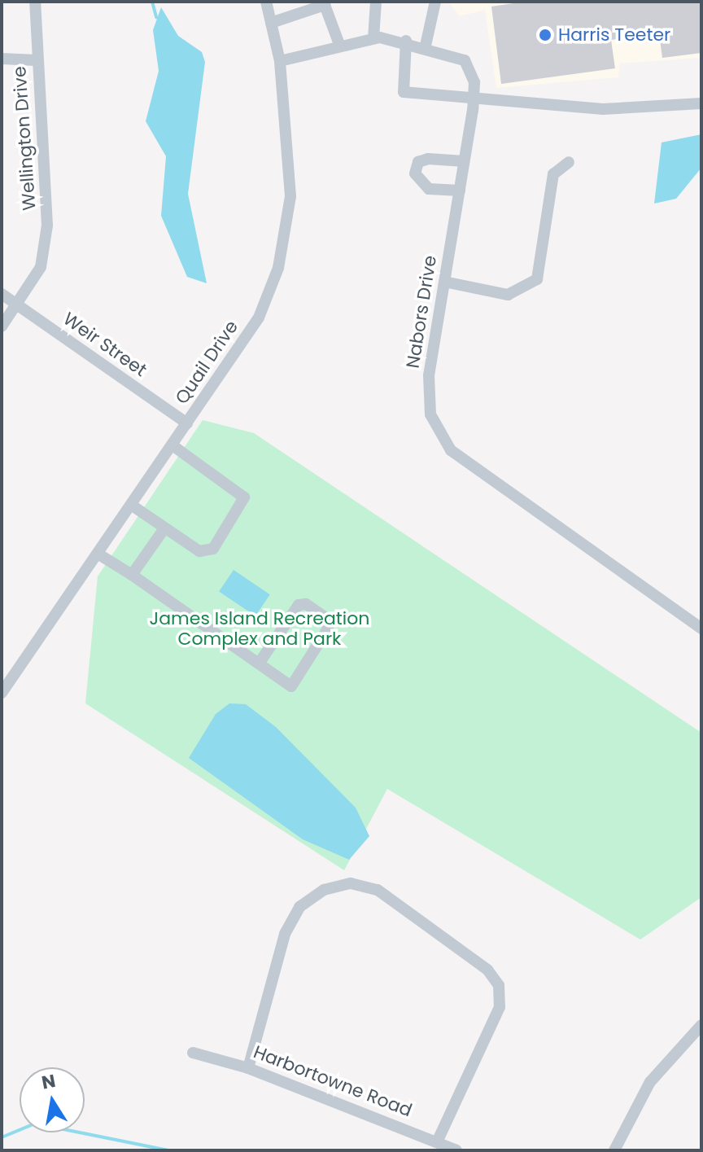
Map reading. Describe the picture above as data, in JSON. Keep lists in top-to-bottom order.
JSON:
{
  "streets": {
    "street": [
      "Wellington Drive",
      "Nabors Drive",
      "Weir Street",
      "Quail Drive",
      "Harbortowne Road"
    ]
  },
  "crossings": [
    ["Wellington Drive", "Weir Street"],
    ["Nabors Drive", "Quail Drive"],
    ["Weir Street", "Quail Drive"]
  ],
  "parks": ["James Island Recreation Complex and Park"],
  "places": ["Harris Teeter"],
  "north": "top"
}
